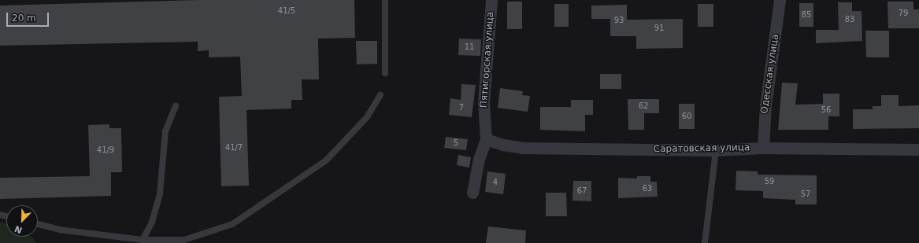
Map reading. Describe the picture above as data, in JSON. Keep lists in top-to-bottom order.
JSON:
{
  "streets": {
    "street": ["Пятигорская улица", "Одесская улица", "Саратовская улица"]
  },
  "crossings": [
    ["Пятигорская улица", "Саратовская улица"],
    ["Одесская улица", "Саратовская улица"]
  ],
  "house_numbers": [
    "41/5",
    "79",
    "85",
    "83",
    "93",
    "91",
    "11",
    "62",
    "7",
    "56",
    "60",
    "5",
    "41/7",
    "41/9",
    "59",
    "4",
    "63",
    "67",
    "57"
  ],
  "scale_bar": "20 m",
  "north": "bottom left"
}
